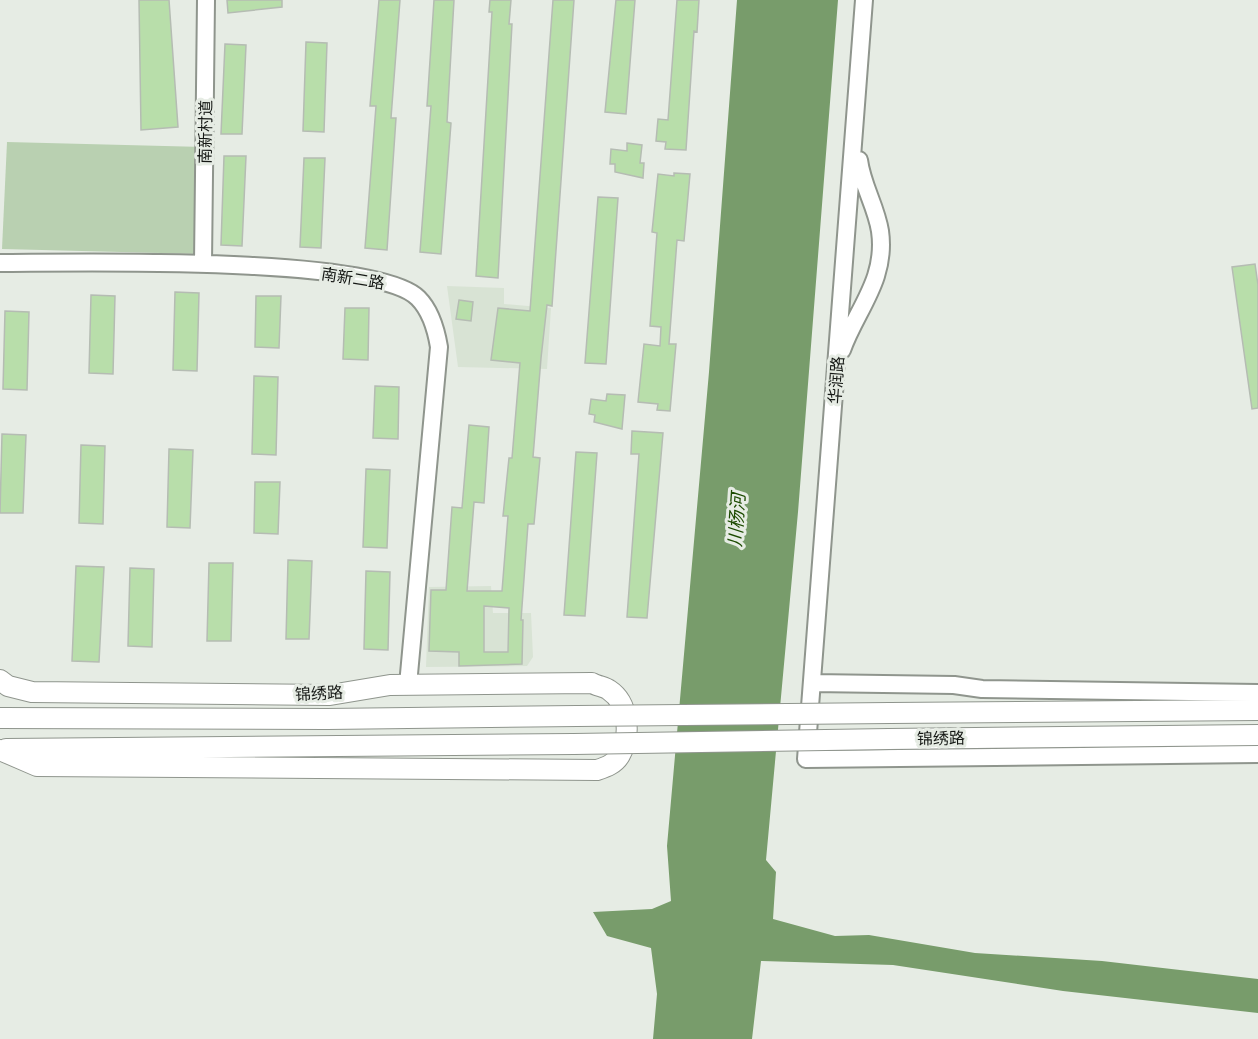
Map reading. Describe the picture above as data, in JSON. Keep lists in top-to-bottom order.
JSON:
{
  "streets": {
    "main road": ["锦绣路"],
    "street": ["南新村道", "南新二路", "华润路"]
  },
  "crossings": [
    ["南新村道", "南新二路"],
    ["南新二路", "锦绣路"]
  ],
  "water": ["川杨河"]
}
